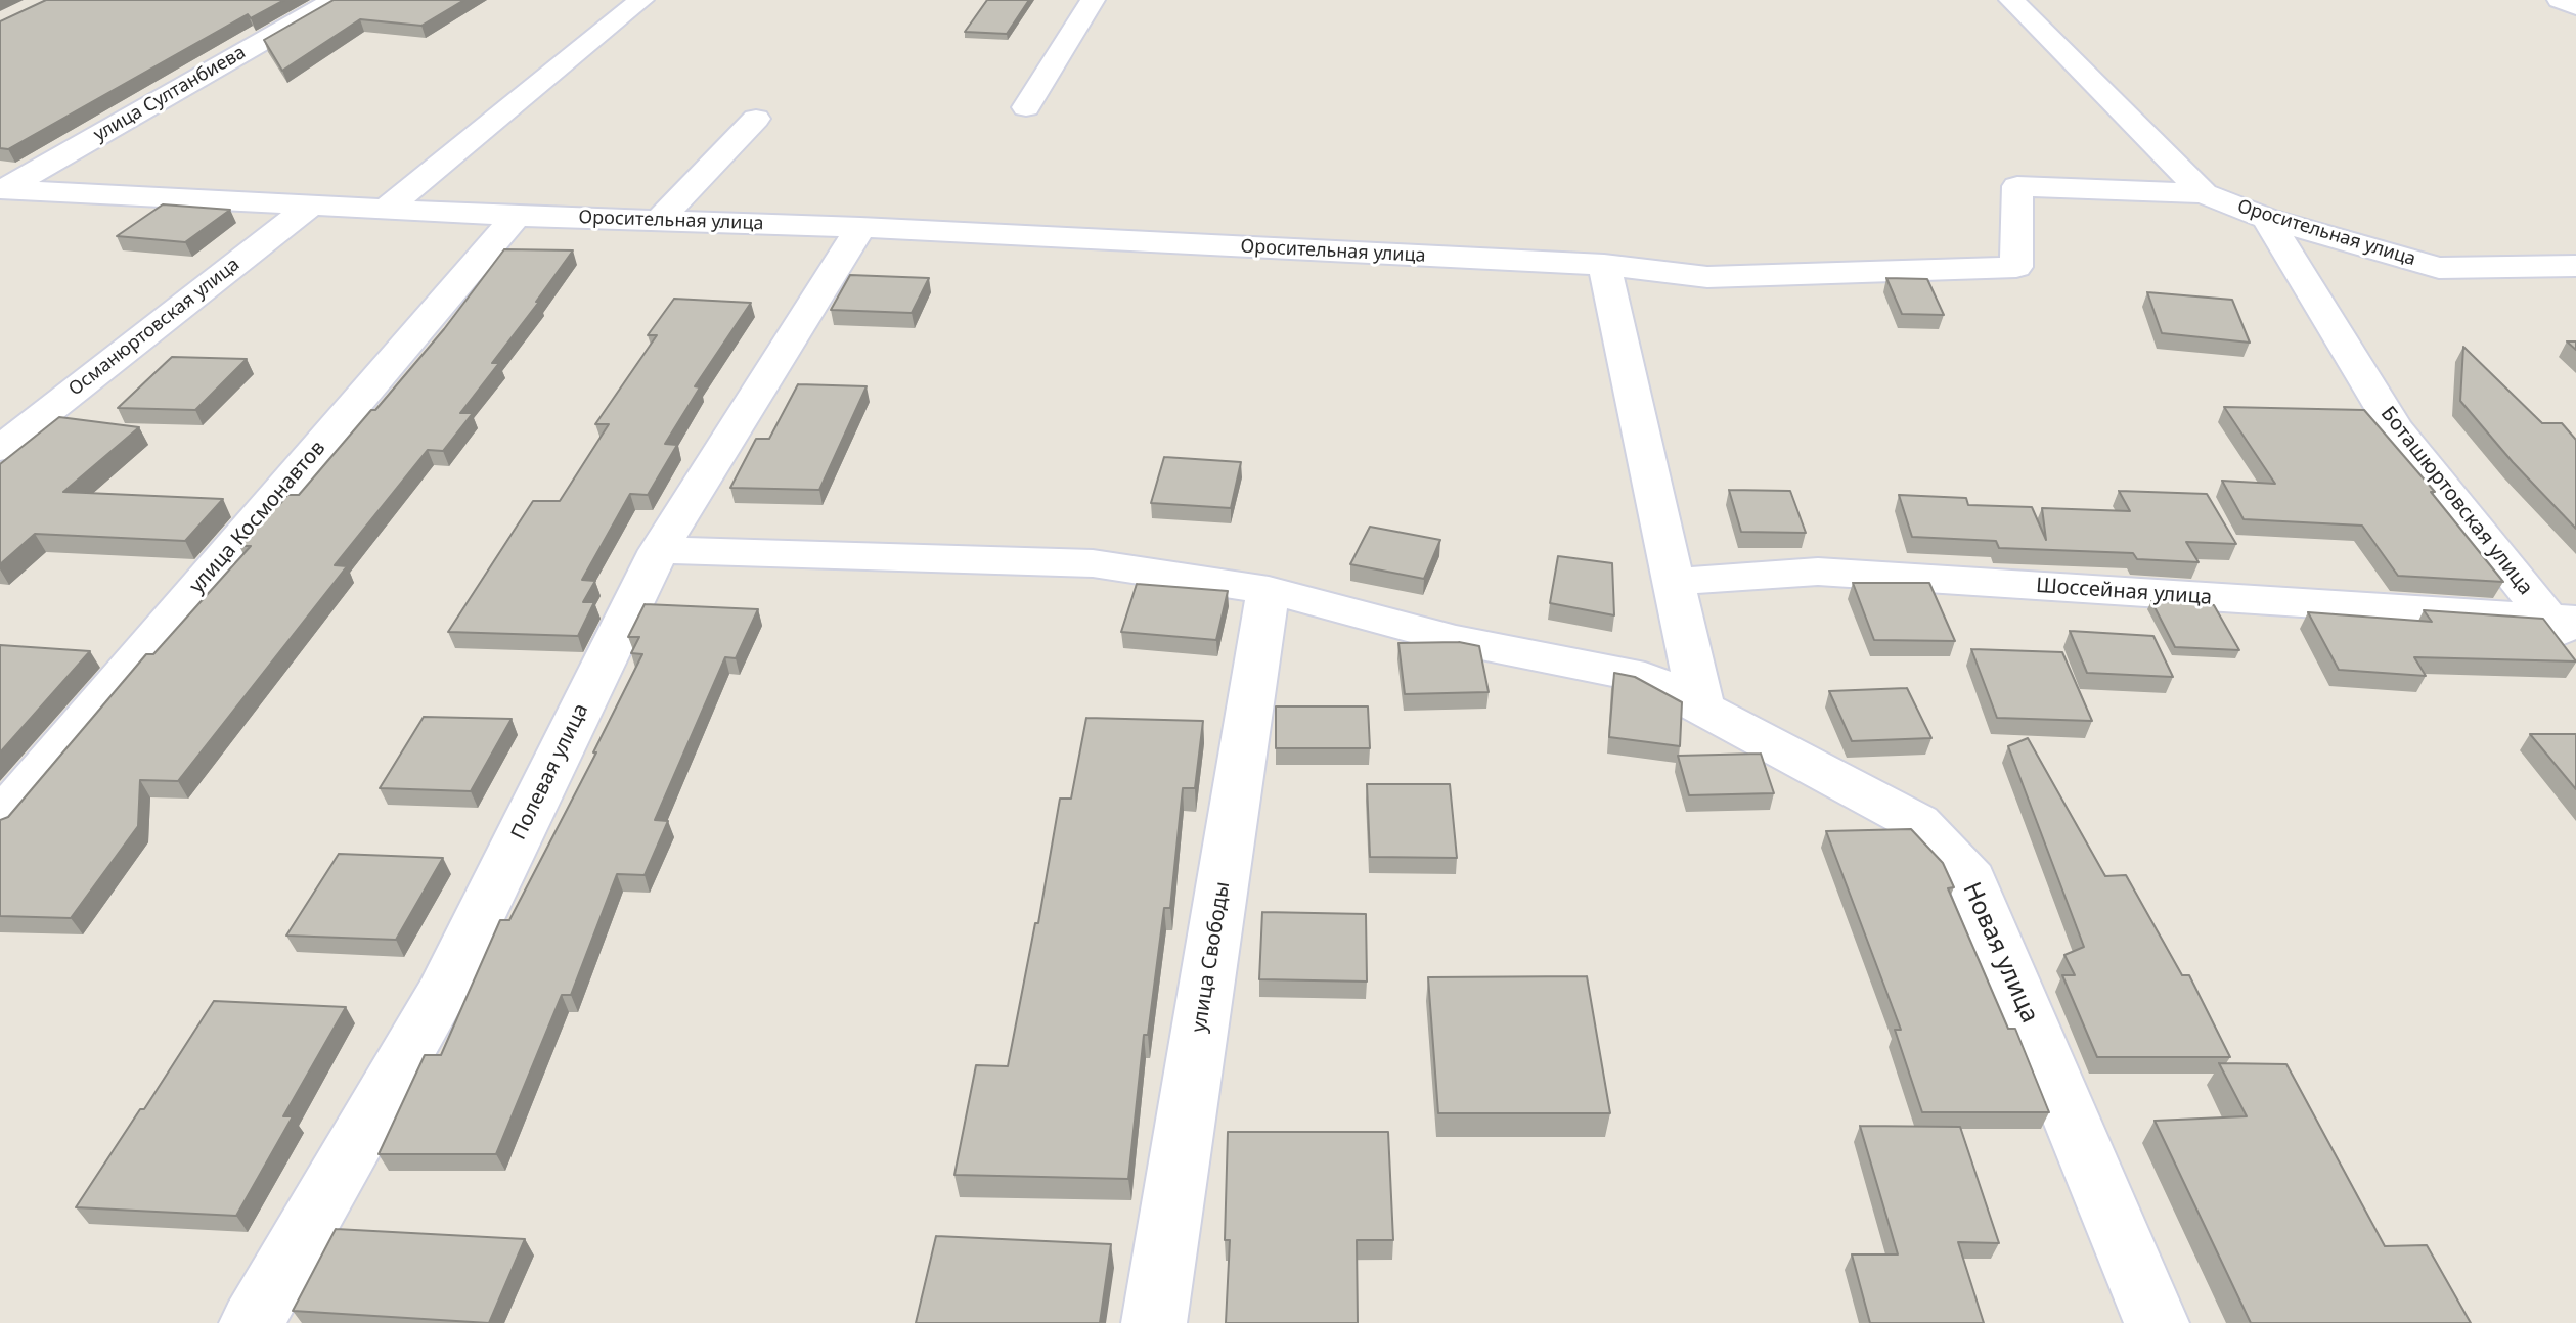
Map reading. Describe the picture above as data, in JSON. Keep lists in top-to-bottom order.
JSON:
{
  "streets": {
    "street": [
      "улица Султанбиева",
      "Оросительная улица",
      "Османюртовская улица",
      "Боташюртовская улица",
      "улица Космонавтов",
      "Шоссейная улица",
      "Полевая улица",
      "Новая улица",
      "улица Свободы"
    ]
  },
  "crossings": [
    ["улица Султанбиева", "Оросительная улица"],
    ["Оросительная улица", "Османюртовская улица"],
    ["Оросительная улица", "Боташюртовская улица"],
    ["Оросительная улица", "улица Космонавтов"],
    ["Оросительная улица", "Полевая улица"],
    ["Боташюртовская улица", "Шоссейная улица"],
    ["Полевая улица", "Новая улица"],
    ["Новая улица", "улица Свободы"]
  ]
}
